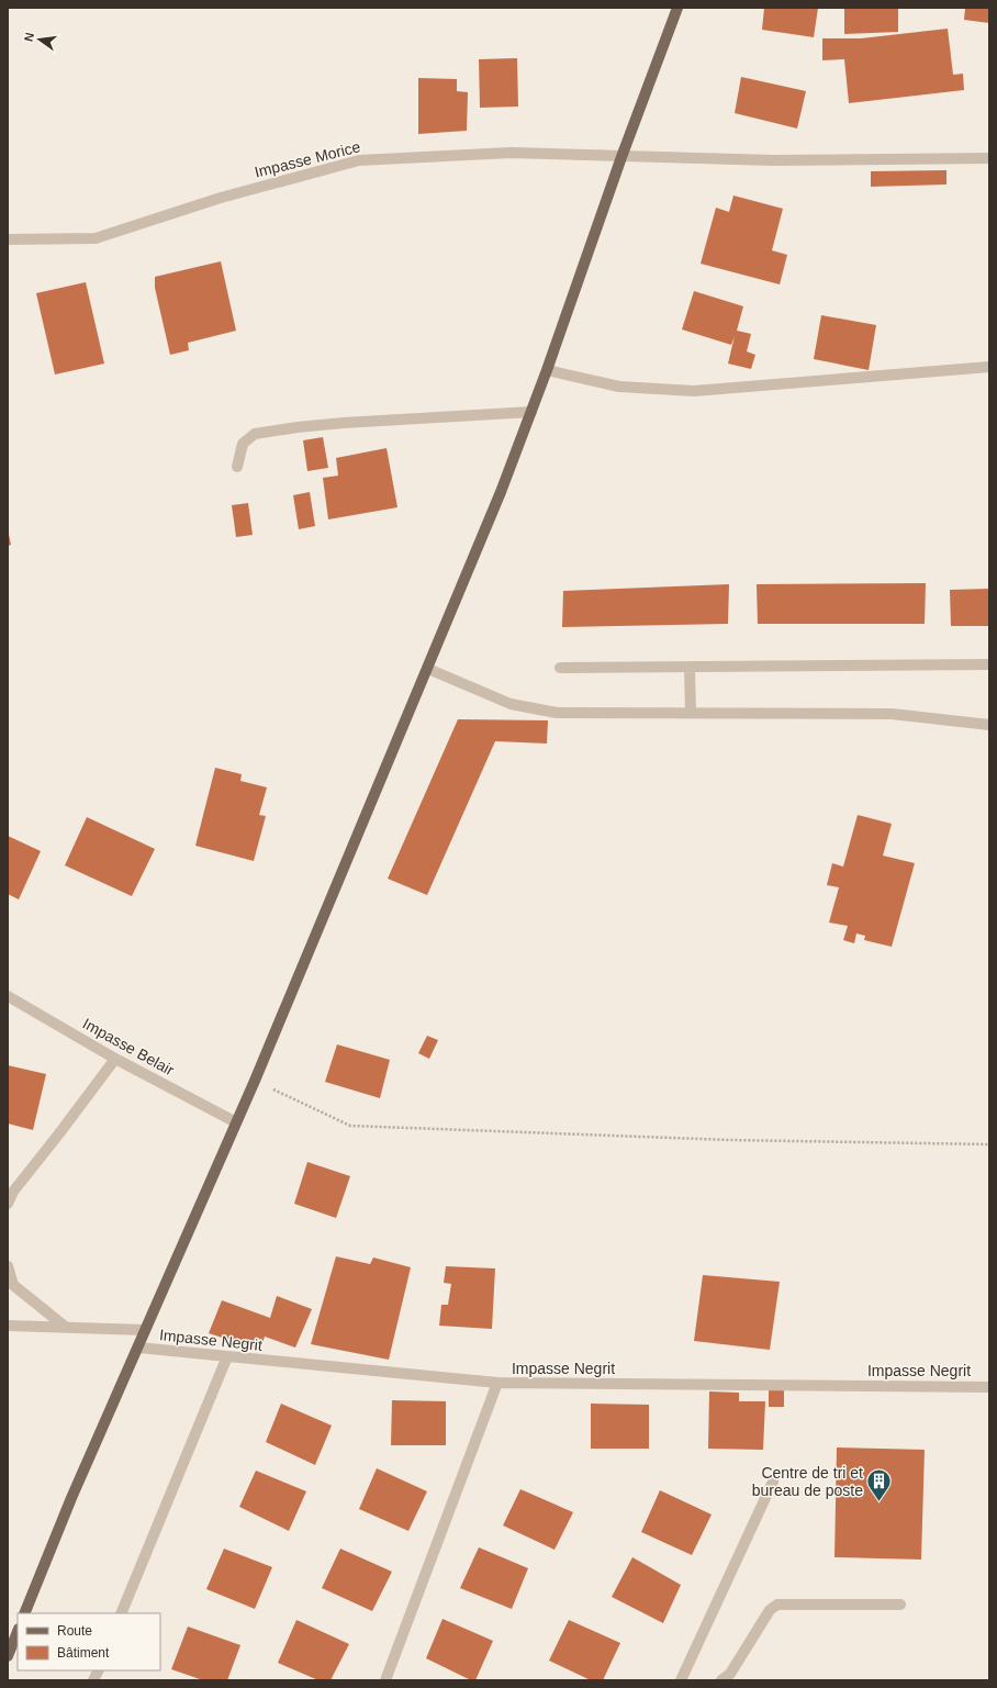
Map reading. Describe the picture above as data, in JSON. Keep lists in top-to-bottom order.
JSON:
{
  "streets": {
    "street": ["Impasse Morice", "Impasse Belair", "Impasse Negrit"]
  },
  "places": {
    "building": ["Centre de tri et bureau de poste"]
  },
  "legend": ["Route", "Bâtiment"],
  "north": "left"
}
